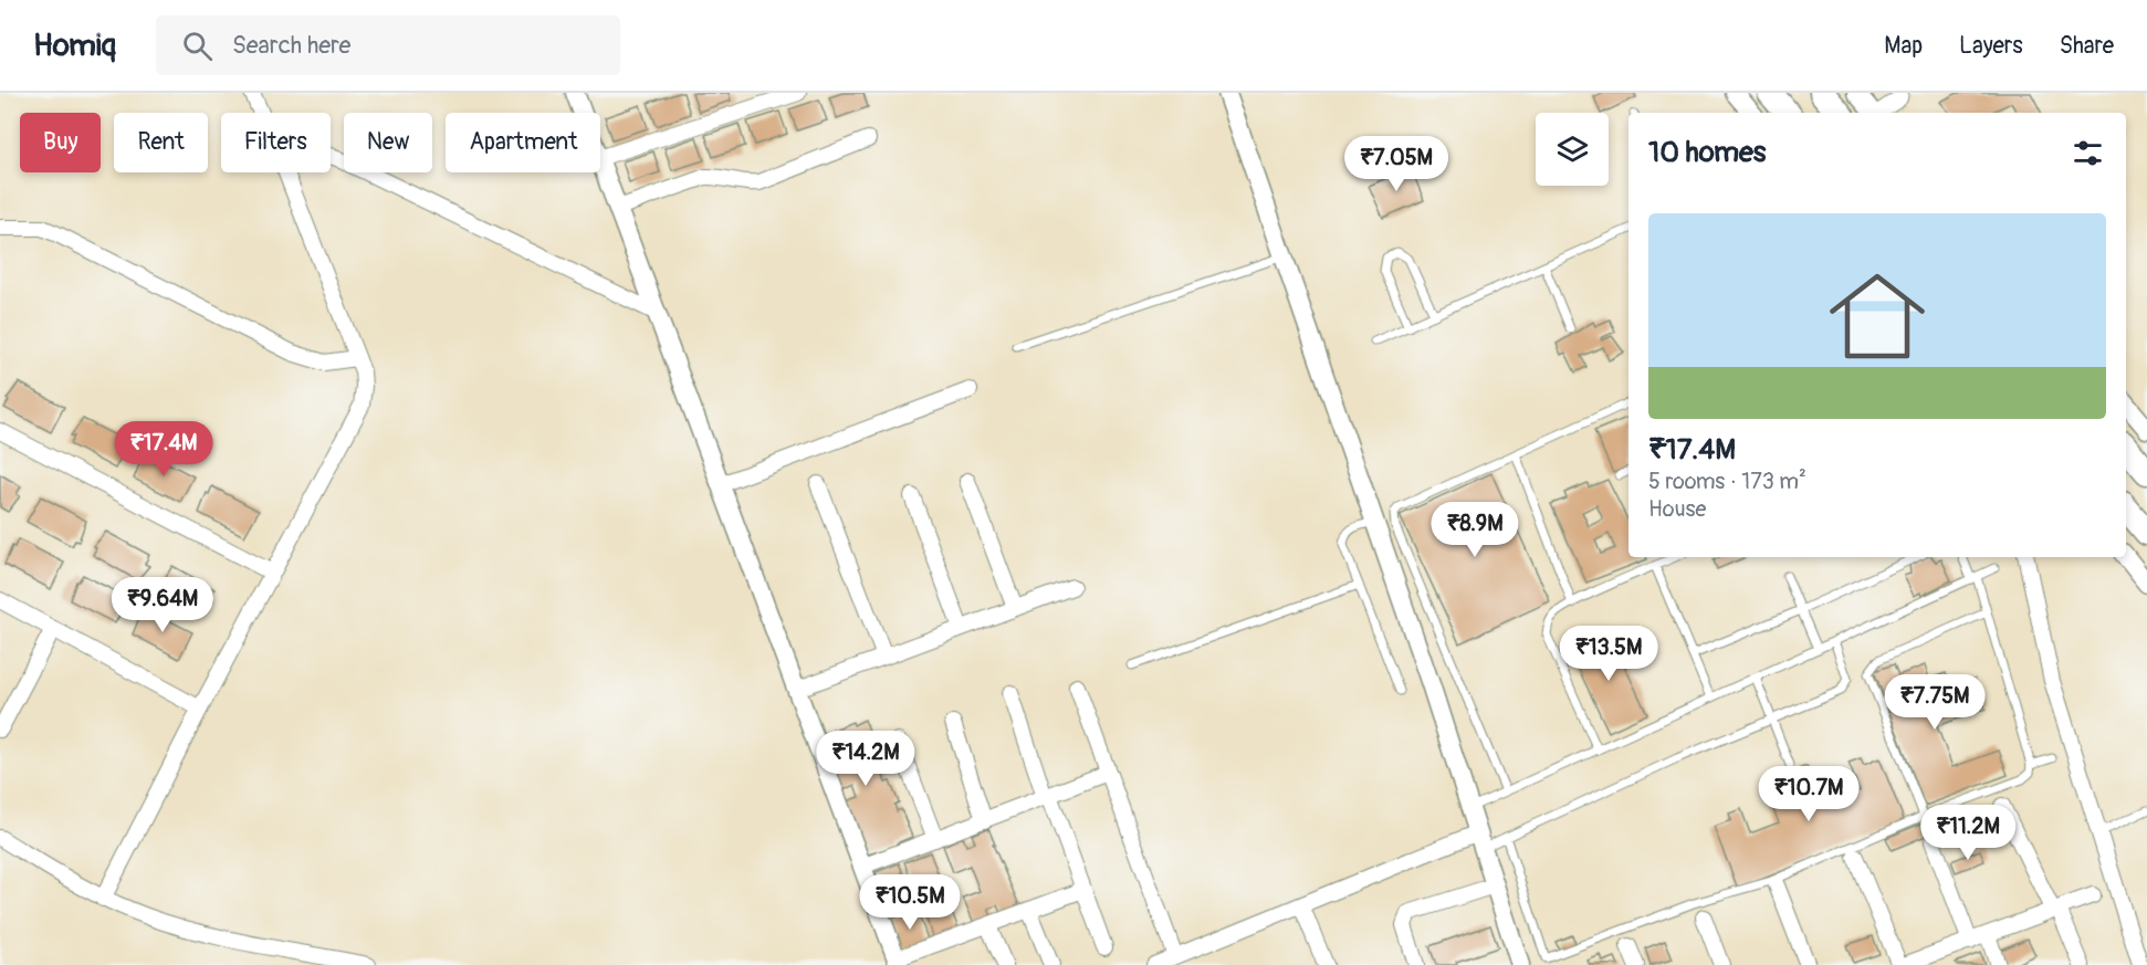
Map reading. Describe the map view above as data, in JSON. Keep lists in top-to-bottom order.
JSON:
{
  "page": {
    "header": "Homiq",
    "search": "Search here",
    "nav": ["Map", "Layers", "Share"],
    "chip": [
      "Buy",
      "Rent",
      "Filters",
      "New",
      "Apartment"
    ],
    "heading": "10 homes",
    "price": [
      "₹7.05M",
      "₹17.4M",
      "₹8.9M",
      "₹9.64M",
      "₹13.5M",
      "₹7.75M",
      "₹14.2M",
      "₹10.7M",
      "₹11.2M",
      "₹10.5M"
    ],
    "list": [
      {
        "name": "₹17.4M",
        "note": "5 rooms · 173 m² · House"
      }
    ]
  }
}
